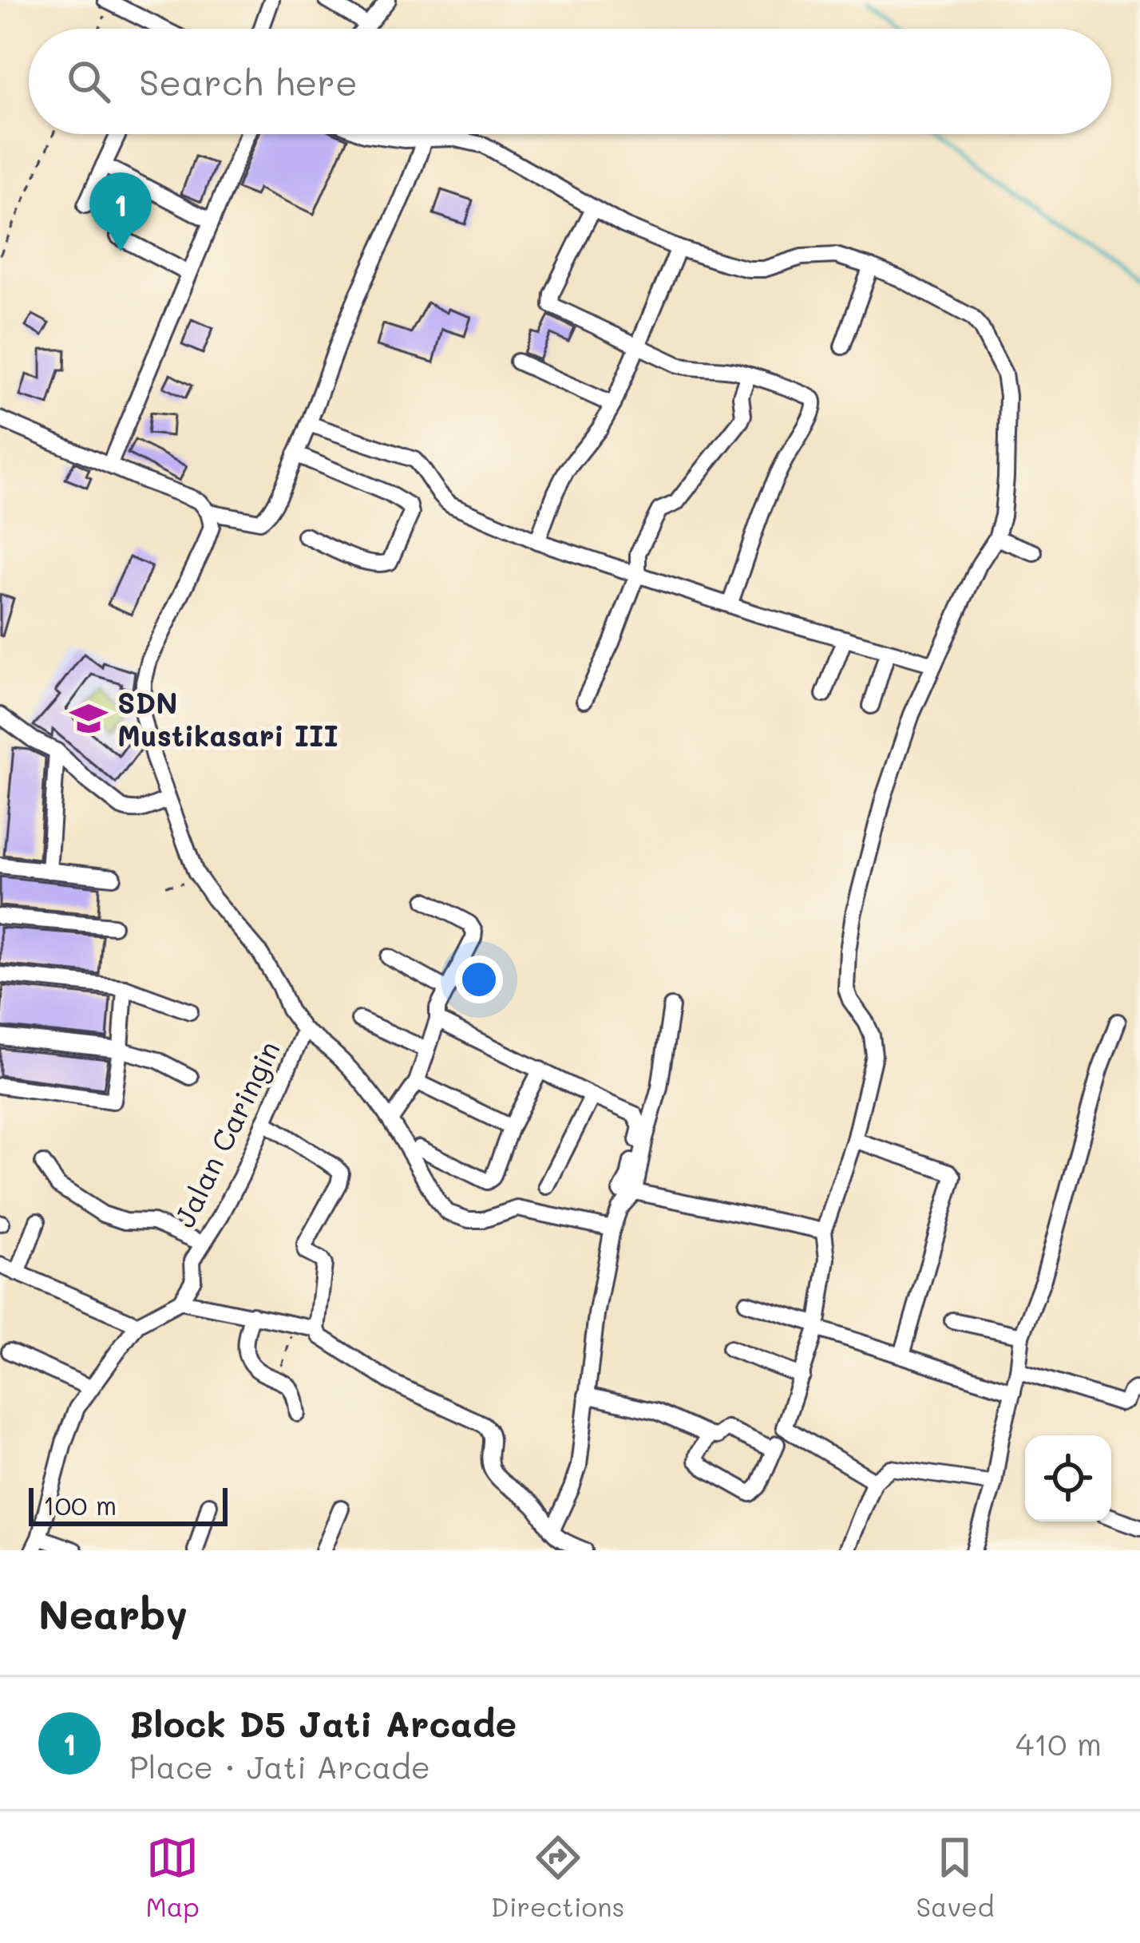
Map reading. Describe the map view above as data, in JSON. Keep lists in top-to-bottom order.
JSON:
{
  "streets": {
    "street": ["Jalan Caringin"]
  },
  "places": {
    "school or university": ["SDN Mustikasari III"]
  },
  "scale_bar": "100 m",
  "page": {
    "search": "Search here",
    "pins": "1",
    "scale": "100 m",
    "heading": "Nearby",
    "list": [
      {
        "mark": "1",
        "name": "Block D5 Jati Arcade",
        "note": "Place · Jati Arcade",
        "value": "410 m"
      }
    ],
    "nav": ["Map", "Directions", "Saved"]
  }
}
